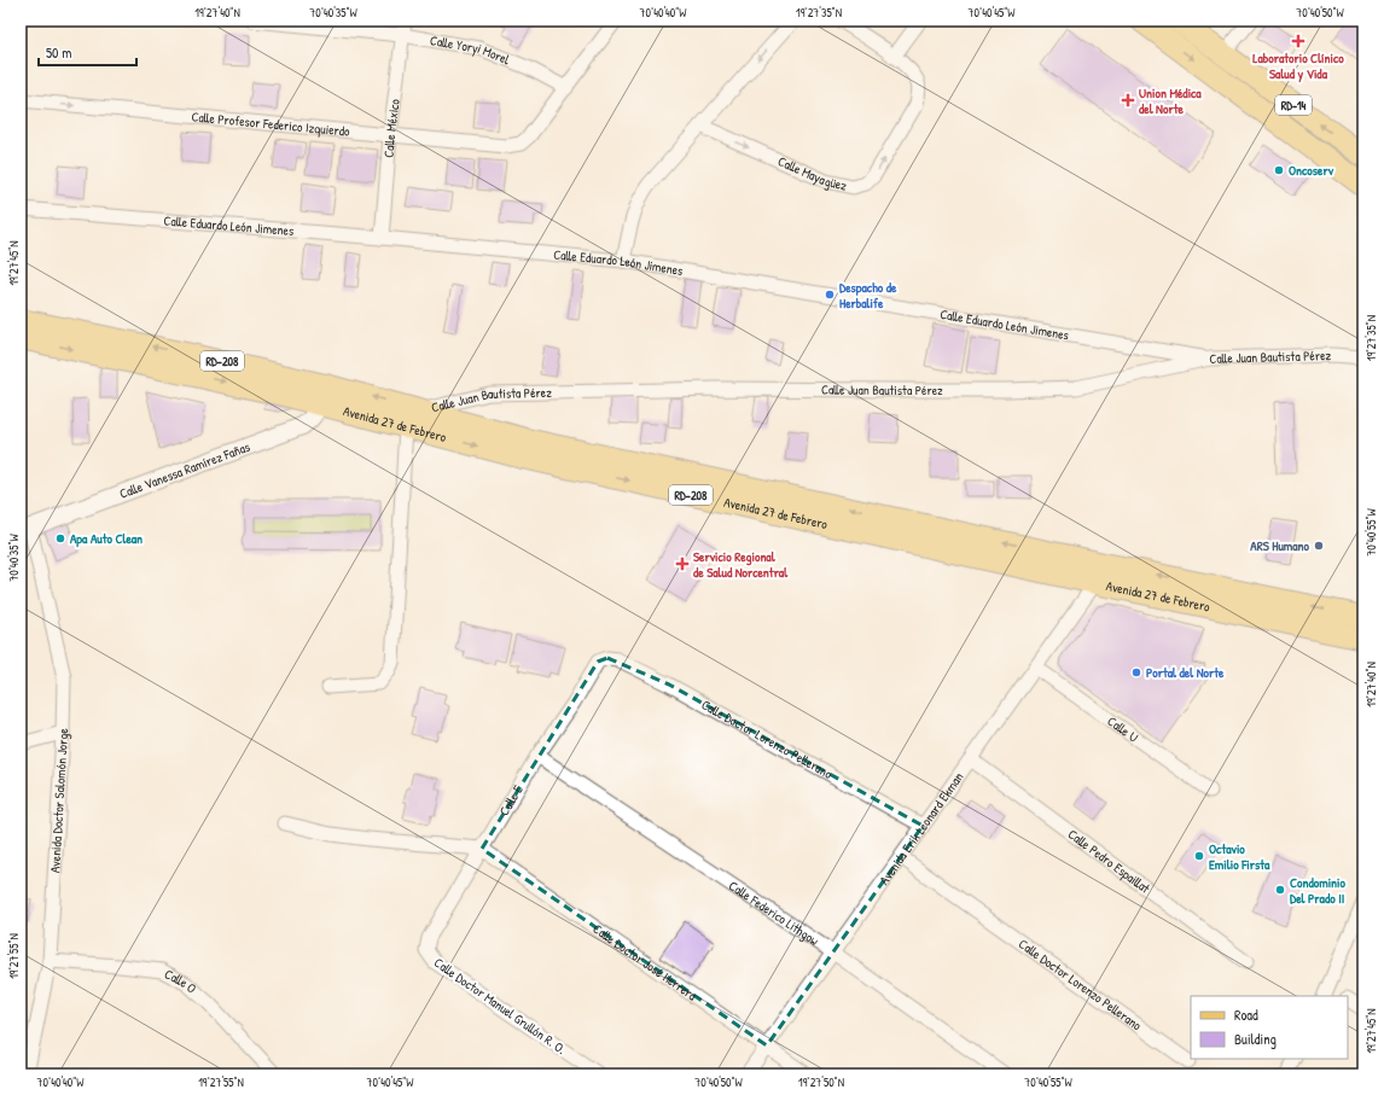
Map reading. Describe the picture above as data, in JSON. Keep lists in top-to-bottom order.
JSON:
{
  "streets": {
    "main road": ["RD-14", "RD-208", "Avenida 27 de Febrero"],
    "street": [
      "Calle Yoryi Morel",
      "Calle Profesor Federico Izquierdo",
      "Calle México",
      "Calle Mayagüez",
      "Calle Eduardo León Jimenes",
      "Calle Juan Bautista Pérez",
      "Calle Vanessa Ramírez Fañas",
      "Calle U",
      "Calle Doctor Lorenzo Pellerano",
      "Avenida Doctor Salomón Jorge",
      "Calle E",
      "Avenida Erik Leonard Ekman",
      "Calle Pedro Espaillat",
      "Calle Federico Lithgow",
      "Calle Doctor José Herrera",
      "Calle O",
      "Calle Doctor Manuel Grullón R. O."
    ]
  },
  "crossings": [
    ["Calle Yoryi Morel", "Calle Profesor Federico Izquierdo"],
    ["Calle Yoryi Morel", "Calle México"],
    ["Calle Profesor Federico Izquierdo", "Calle México"],
    ["Calle México", "Calle Eduardo León Jimenes"],
    ["Calle Eduardo León Jimenes", "Calle Juan Bautista Pérez"],
    ["Calle Juan Bautista Pérez", "Avenida 27 de Febrero"],
    ["Avenida 27 de Febrero", "Calle Vanessa Ramírez Fañas"],
    ["Avenida 27 de Febrero", "Avenida Erik Leonard Ekman"],
    ["Calle Vanessa Ramírez Fañas", "Avenida Doctor Salomón Jorge"],
    ["Calle U", "Avenida Erik Leonard Ekman"],
    ["Calle Doctor Lorenzo Pellerano", "Calle E"],
    ["Calle Doctor Lorenzo Pellerano", "Avenida Erik Leonard Ekman"],
    ["Avenida Doctor Salomón Jorge", "Calle O"],
    ["Calle E", "Calle Federico Lithgow"],
    ["Calle E", "Calle Doctor José Herrera"],
    ["Calle E", "Calle Doctor Manuel Grullón R. O."],
    ["Avenida Erik Leonard Ekman", "Calle Pedro Espaillat"],
    ["Avenida Erik Leonard Ekman", "Calle Federico Lithgow"],
    ["Avenida Erik Leonard Ekman", "Calle Doctor José Herrera"]
  ],
  "one_way": ["Calle Profesor Federico Izquierdo"],
  "places": {
    "health": ["Laboratorio Clínico Salud y Vida", "Union Médica del Norte", "Servicio Regional de Salud Norcentral"],
    "other": [
      "Oncoserv",
      "Despacho de Herbalife",
      "Apa Auto Clean",
      "ARS Humano",
      "Portal del Norte",
      "Octavio Emilio Firsta",
      "Condominio Del Prado II"
    ]
  },
  "legend": ["Road", "Building"],
  "scale_bar": "50 m",
  "coordinates": [
    "19°27'40\"N",
    "70°40'35\"W",
    "70°40'40\"W",
    "19°27'35\"N",
    "70°40'45\"W",
    "70°40'50\"W",
    "19°27'45\"N",
    "70°40'55\"W",
    "19°27'55\"N",
    "19°27'50\"N"
  ]
}
